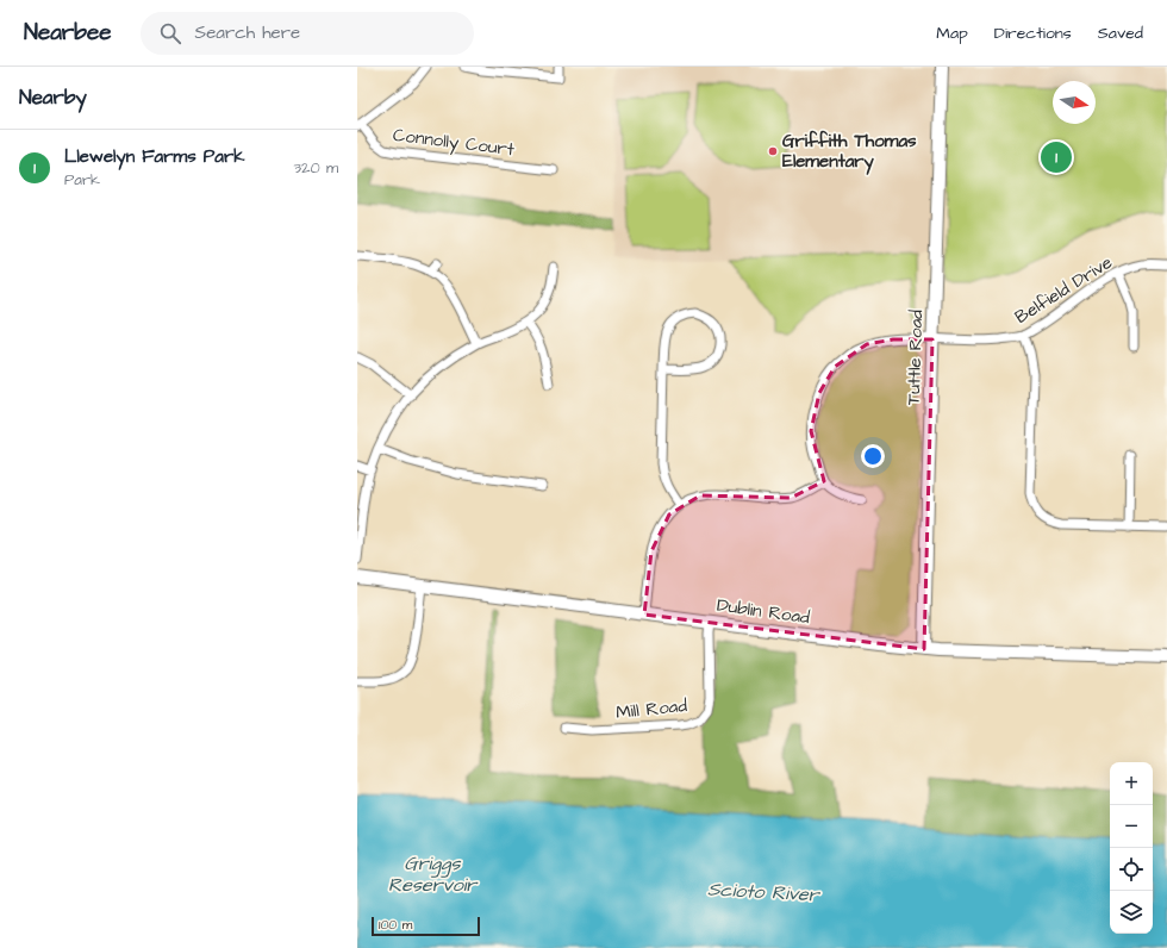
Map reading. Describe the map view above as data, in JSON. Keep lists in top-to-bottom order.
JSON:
{
  "streets": {
    "main road": ["Tuttle Road", "Dublin Road"],
    "street": ["Connolly Court", "Belfield Drive", "Mill Road"]
  },
  "crossings": [
    ["Belfield Drive", "Tuttle Road"],
    ["Tuttle Road", "Dublin Road"],
    ["Dublin Road", "Mill Road"]
  ],
  "water": ["Griggs Reservoir", "Scioto River"],
  "places": ["Griffith Thomas Elementary"],
  "scale_bar": "100 m",
  "north": "right",
  "page": {
    "header": "Nearbee",
    "search": "Search here",
    "nav": ["Map", "Directions", "Saved"],
    "heading": "Nearby",
    "list": [
      {
        "mark": "1",
        "name": "Llewelyn Farms Park",
        "note": "Park",
        "value": "320 m"
      }
    ],
    "pins": "1",
    "map_buttons": ["+", "−"],
    "scale": "100 m"
  }
}
